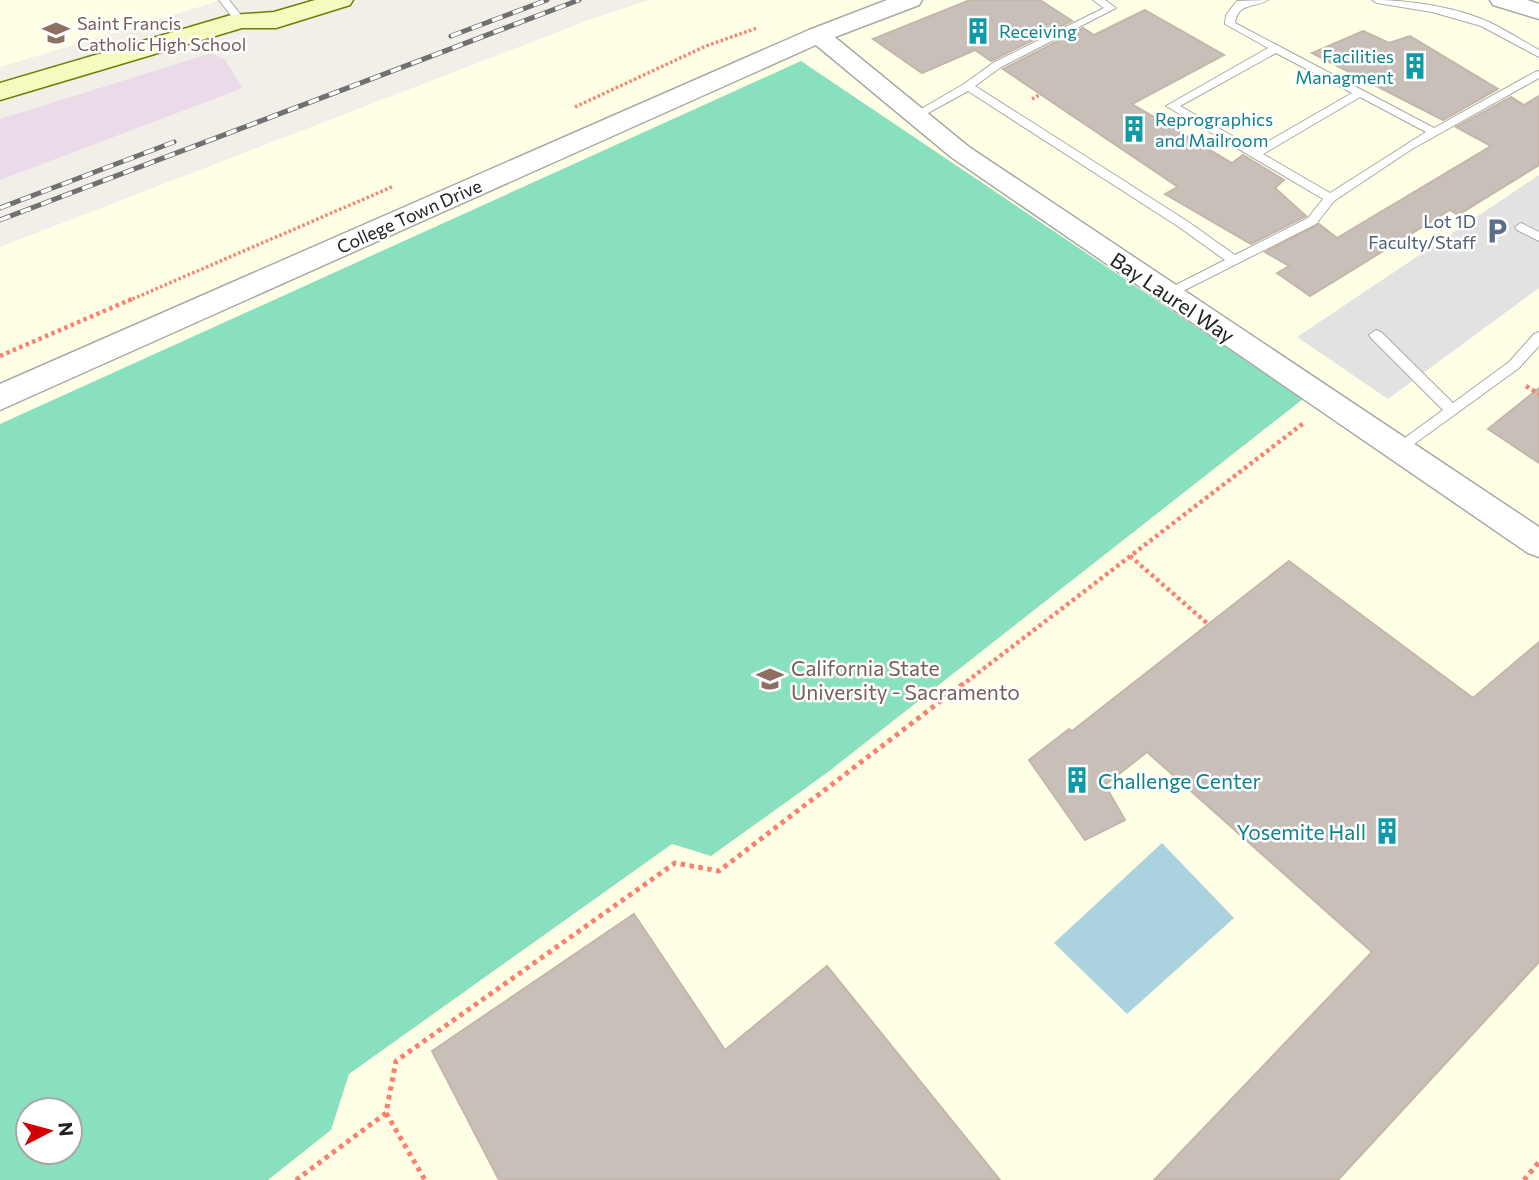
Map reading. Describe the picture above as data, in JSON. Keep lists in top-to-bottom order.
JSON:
{
  "streets": {
    "street": ["College Town Drive", "Bay Laurel Way"]
  },
  "crossings": [
    ["College Town Drive", "Bay Laurel Way"]
  ],
  "places": {
    "building": [
      "Receiving",
      "Facilities Managment",
      "Reprographics and Mailroom",
      "Challenge Center",
      "Yosemite Hall"
    ],
    "school or university": ["Saint Francis Catholic High School", "California State University - Sacramento"],
    "parking": ["Lot 1D Faculty/Staff"]
  },
  "north": "right"
}
